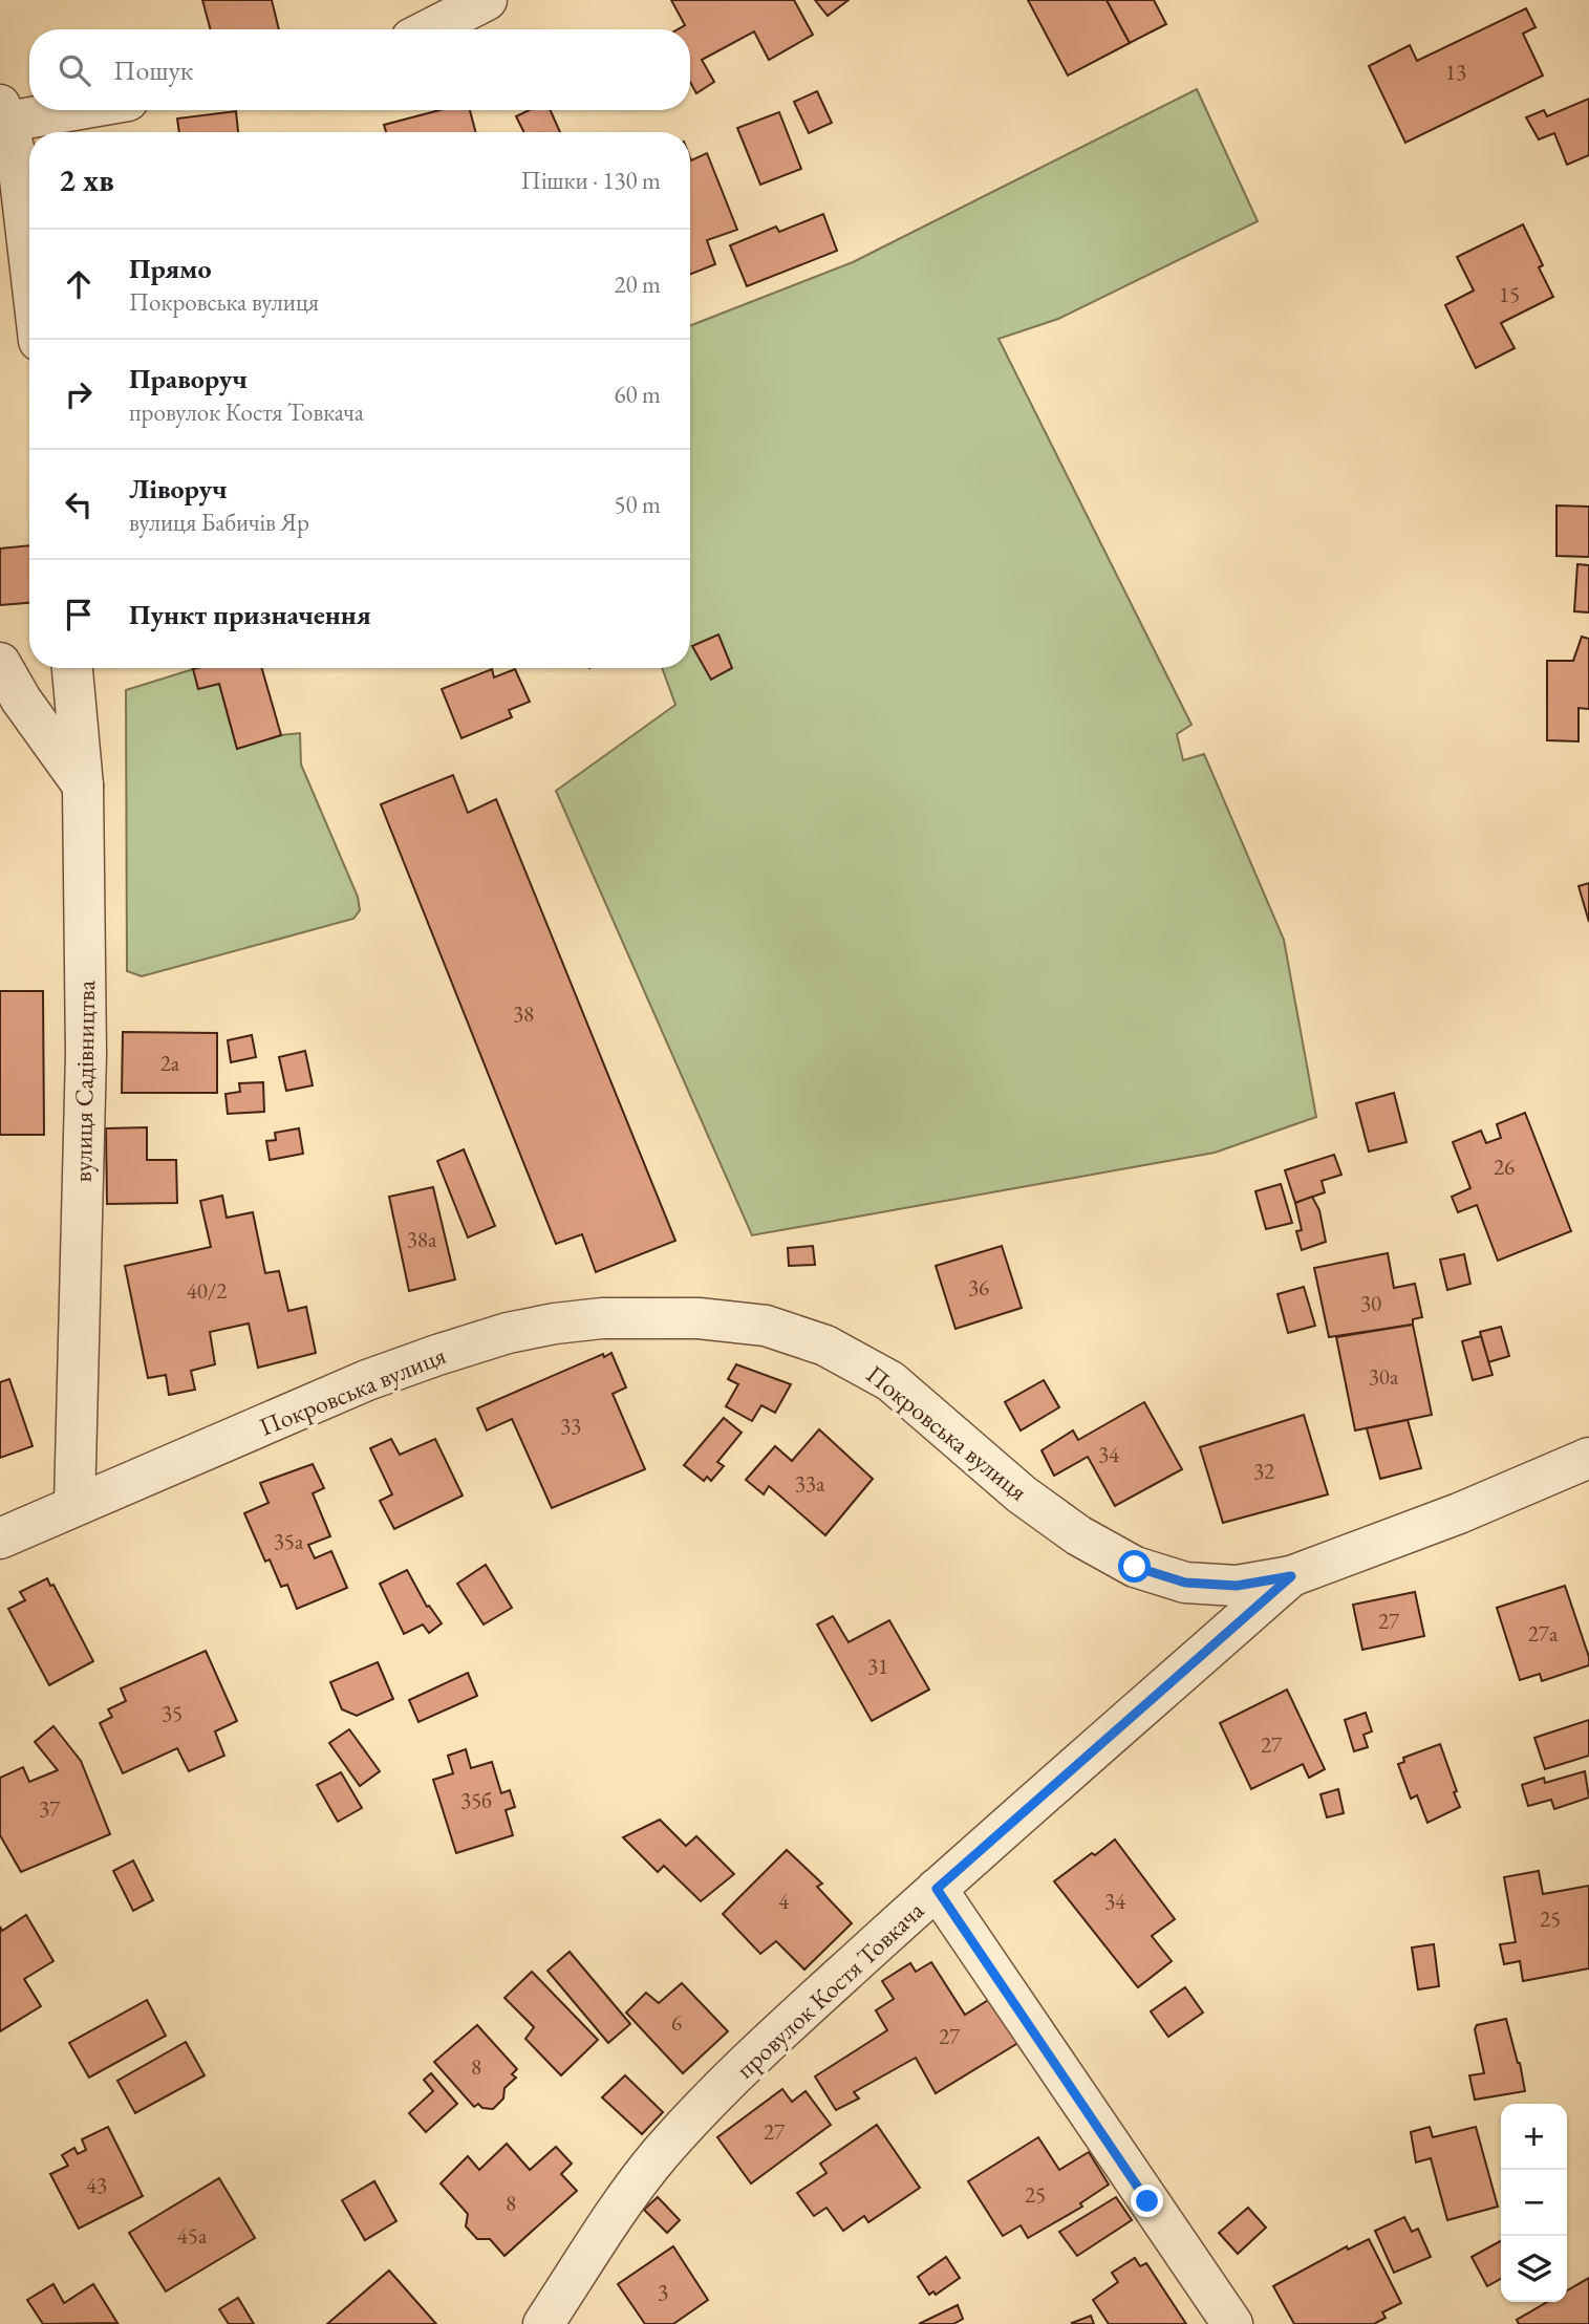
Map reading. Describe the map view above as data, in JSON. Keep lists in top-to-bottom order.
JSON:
{
  "streets": {
    "street": ["вулиця Садівництва", "Покровська вулиця", "провулок Костя Товкача"]
  },
  "crossings": [
    ["вулиця Садівництва", "Покровська вулиця"],
    ["Покровська вулиця", "провулок Костя Товкача"]
  ],
  "house_numbers": [
    "13",
    "15",
    "38",
    "2а",
    "26",
    "38а",
    "36",
    "40/2",
    "30",
    "30а",
    "33",
    "34",
    "32",
    "33а",
    "35а",
    "27",
    "27а",
    "31",
    "35",
    "27",
    "35б",
    "37",
    "4",
    "34",
    "25",
    "6",
    "27",
    "8",
    "27",
    "43",
    "25",
    "8",
    "45а",
    "3"
  ],
  "page": {
    "search": "Пошук",
    "heading": ["2 хв", "Пішки · 130 m"],
    "list": [
      ["Прямо", "Покровська вулиця", "20 m"],
      ["Праворуч", "провулок Костя Товкача", "60 m"],
      ["Ліворуч", "вулиця Бабичів Яр", "50 m"],
      "Пункт призначення"
    ],
    "map_buttons": ["+", "−"]
  }
}
